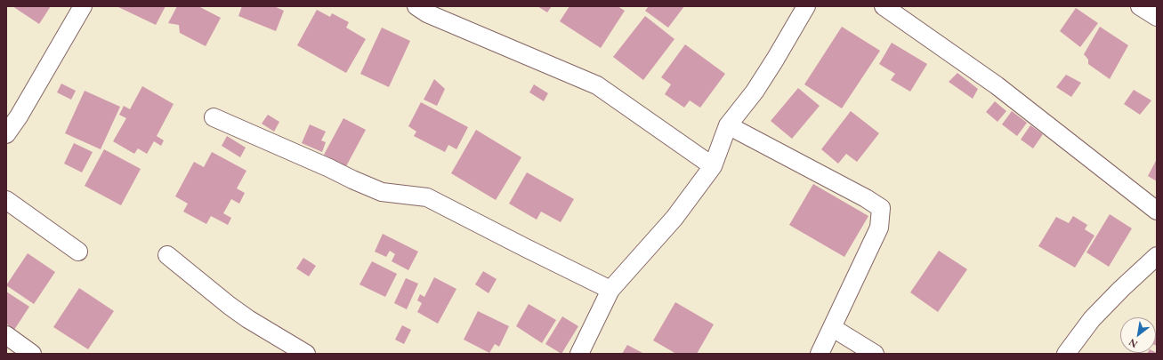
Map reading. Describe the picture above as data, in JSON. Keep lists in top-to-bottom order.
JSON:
{
  "north": "bottom left"
}
